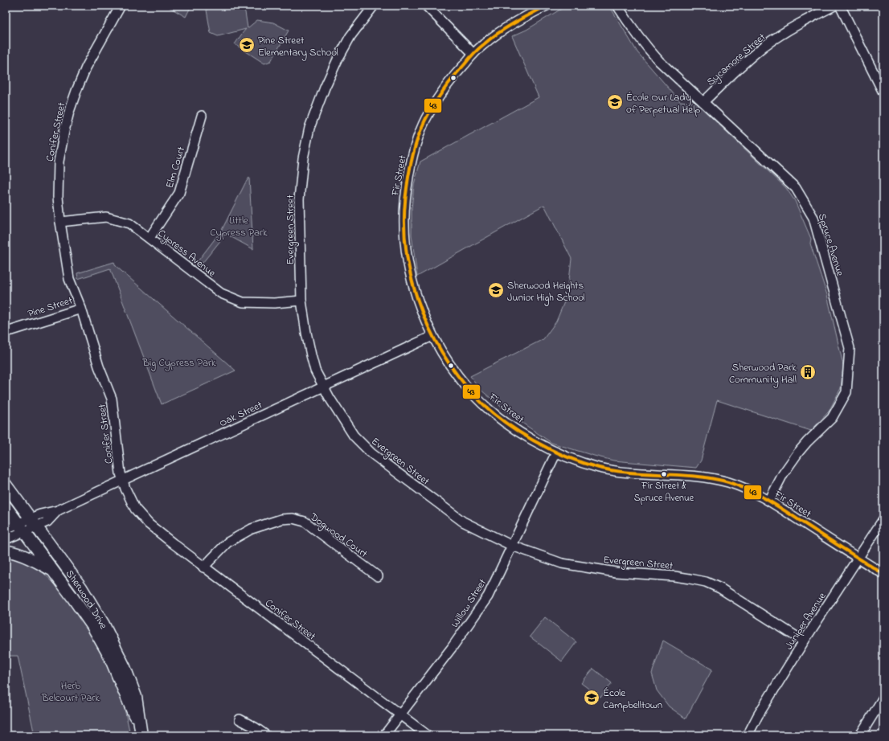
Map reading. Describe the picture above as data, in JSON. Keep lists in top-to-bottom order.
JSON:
{
  "streets": {
    "main road": ["Sherwood Drive"],
    "street": [
      "Sycamore Street",
      "Conifer Street",
      "Elm Court",
      "Fir Street",
      "Evergreen Street",
      "Spruce Avenue",
      "Cypress Avenue",
      "Pine Street",
      "Oak Street",
      "Dogwood Court",
      "Willow Street",
      "Juniper Avenue"
    ]
  },
  "crossings": [
    ["Sycamore Street", "Spruce Avenue"],
    ["Conifer Street", "Cypress Avenue"],
    ["Conifer Street", "Pine Street"],
    ["Conifer Street", "Oak Street"],
    ["Conifer Street", "Dogwood Court"],
    ["Conifer Street", "Willow Street"],
    ["Elm Court", "Cypress Avenue"],
    ["Fir Street", "Spruce Avenue"],
    ["Fir Street", "Oak Street"],
    ["Fir Street", "Willow Street"],
    ["Fir Street", "Juniper Avenue"],
    ["Evergreen Street", "Cypress Avenue"],
    ["Evergreen Street", "Oak Street"],
    ["Evergreen Street", "Willow Street"],
    ["Evergreen Street", "Juniper Avenue"],
    ["Oak Street", "Sherwood Drive"]
  ],
  "parks": ["Little Cypress Park", "Big Cypress Park", "Herb Belcourt Park"],
  "places": {
    "school or university": [
      "Pine Street Elementary School",
      "École Our Lady of Perpetual Help",
      "Sherwood Heights Junior High School",
      "École Campbelltown"
    ],
    "building": ["Sherwood Park Community Hall"],
    "other": ["Fir Street & Spruce Avenue"]
  },
  "lines": ["transit line 43"]
}
